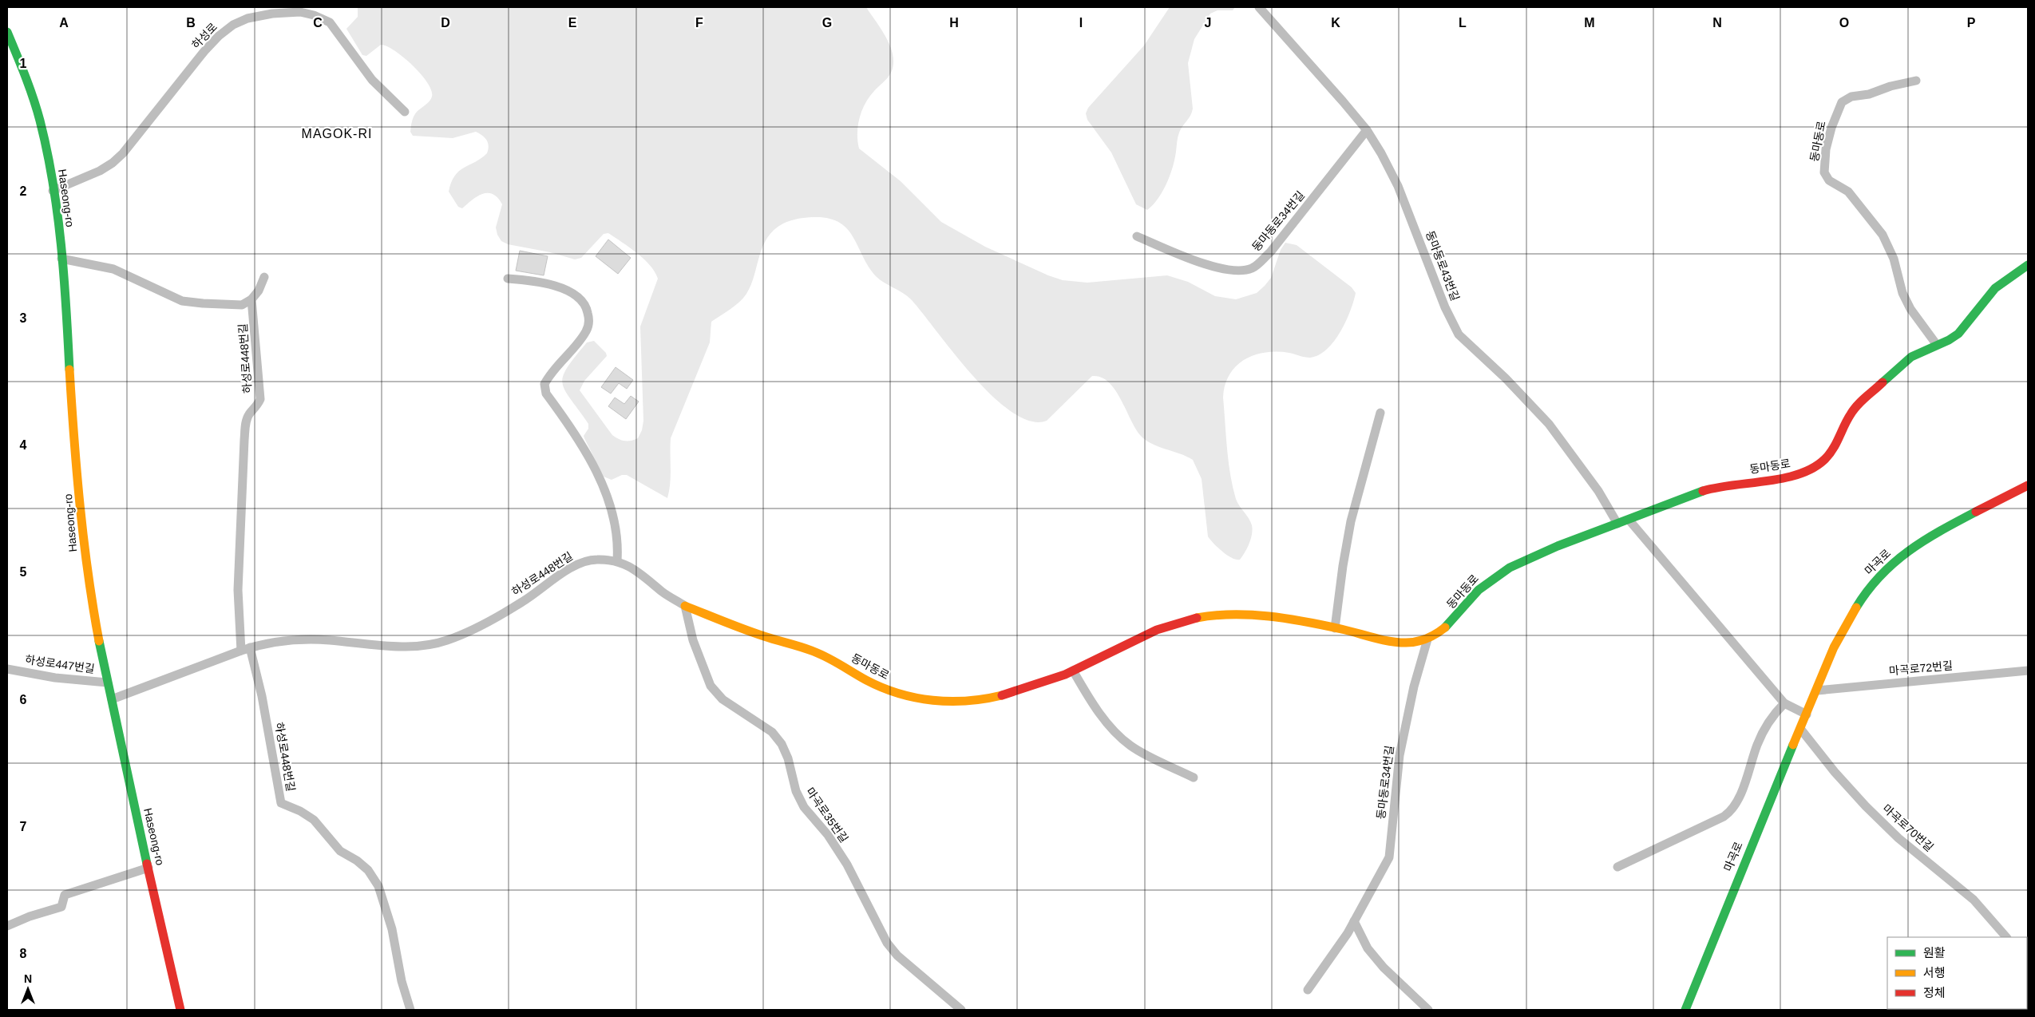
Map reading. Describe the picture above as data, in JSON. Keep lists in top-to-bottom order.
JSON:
{
  "streets": {
    "street": ["동마동로", "Haseong-ro", "마곡로"],
    "lane": [
      "하성로",
      "동마동로34번길",
      "동마동로43번길",
      "하성로448번길",
      "하성로447번길",
      "마곡로72번길",
      "마곡로35번길",
      "마곡로70번길"
    ]
  },
  "crossings": [
    ["하성로", "Haseong-ro"],
    ["동마동로", "동마동로34번길"],
    ["동마동로", "동마동로43번길"],
    ["동마동로", "하성로448번길"],
    ["동마동로", "마곡로35번길"],
    ["Haseong-ro", "하성로448번길"],
    ["Haseong-ro", "하성로447번길"],
    ["동마동로34번길", "동마동로43번길"],
    ["하성로448번길", "마곡로35번길"],
    ["마곡로", "마곡로72번길"],
    ["마곡로", "마곡로70번길"]
  ],
  "districts": ["MAGOK-RI"],
  "legend": ["원활", "서행", "정체"],
  "north": "top",
  "grid": {
    "columns": [
      "A",
      "B",
      "C",
      "D",
      "E",
      "F",
      "G",
      "H",
      "I",
      "J",
      "K",
      "L",
      "M",
      "N",
      "O",
      "P"
    ],
    "rows": [
      "1",
      "2",
      "3",
      "4",
      "5",
      "6",
      "7",
      "8"
    ]
  }
}
